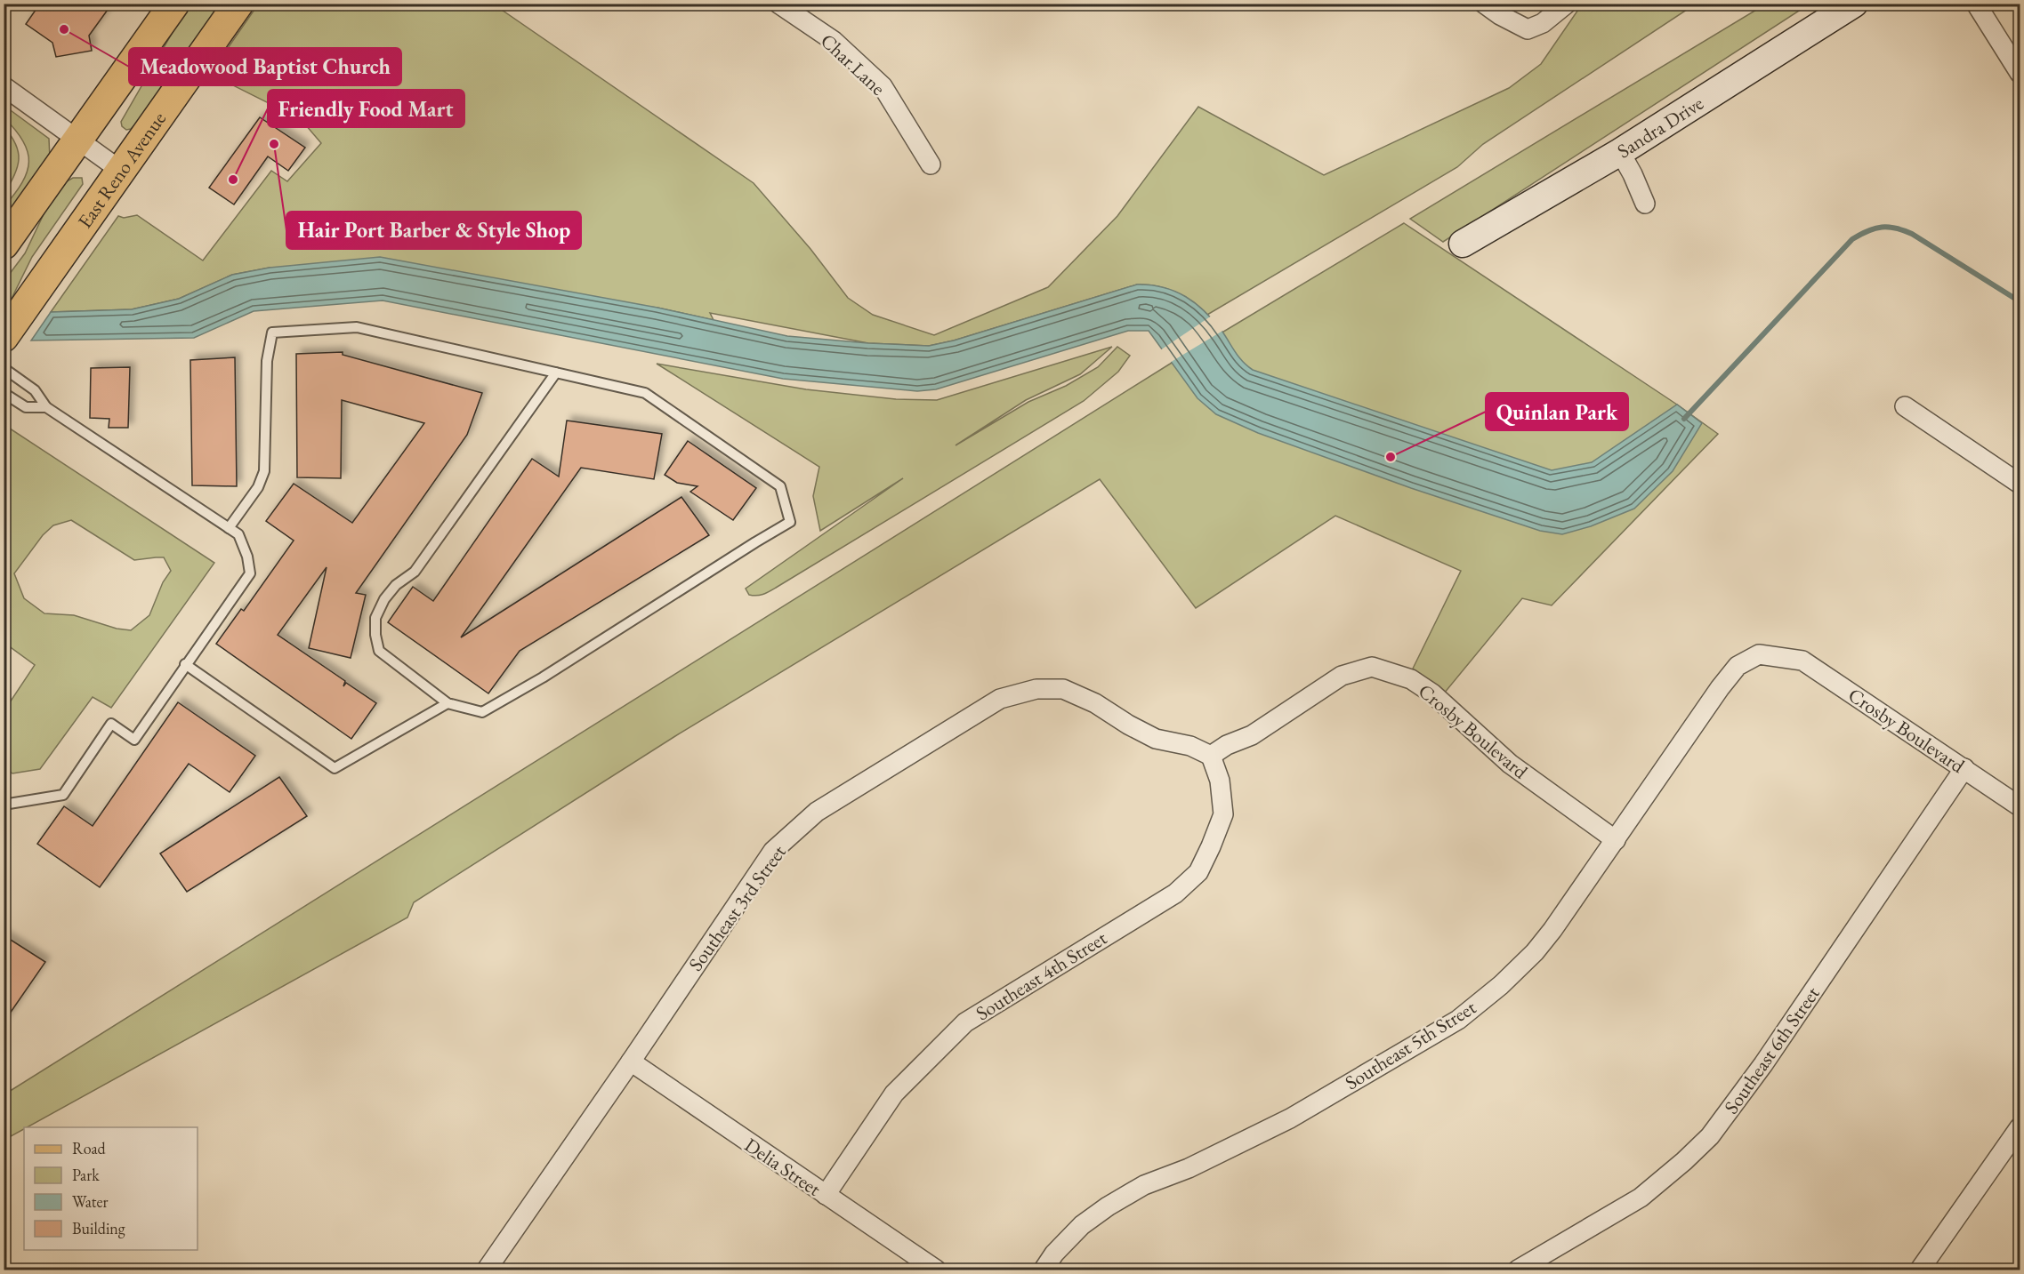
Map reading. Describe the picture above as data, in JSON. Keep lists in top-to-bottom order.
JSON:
{
  "streets": {
    "main road": ["East Reno Avenue"],
    "street": [
      "Char Lane",
      "Sandra Drive",
      "Crosby Boulevard",
      "Southeast 3rd Street",
      "Southeast 4th Street",
      "Southeast 5th Street",
      "Southeast 6th Street",
      "Delia Street"
    ]
  },
  "crossings": [
    ["Crosby Boulevard", "Southeast 3rd Street"],
    ["Crosby Boulevard", "Southeast 4th Street"],
    ["Crosby Boulevard", "Southeast 5th Street"],
    ["Crosby Boulevard", "Southeast 6th Street"],
    ["Southeast 3rd Street", "Southeast 4th Street"],
    ["Southeast 3rd Street", "Delia Street"],
    ["Southeast 4th Street", "Delia Street"]
  ],
  "places": [
    "Meadowood Baptist Church",
    "Hair Port Barber & Style Shop",
    "Friendly Food Mart",
    "Quinlan Park"
  ],
  "legend": [
    "Road",
    "Park",
    "Water",
    "Building"
  ]
}
